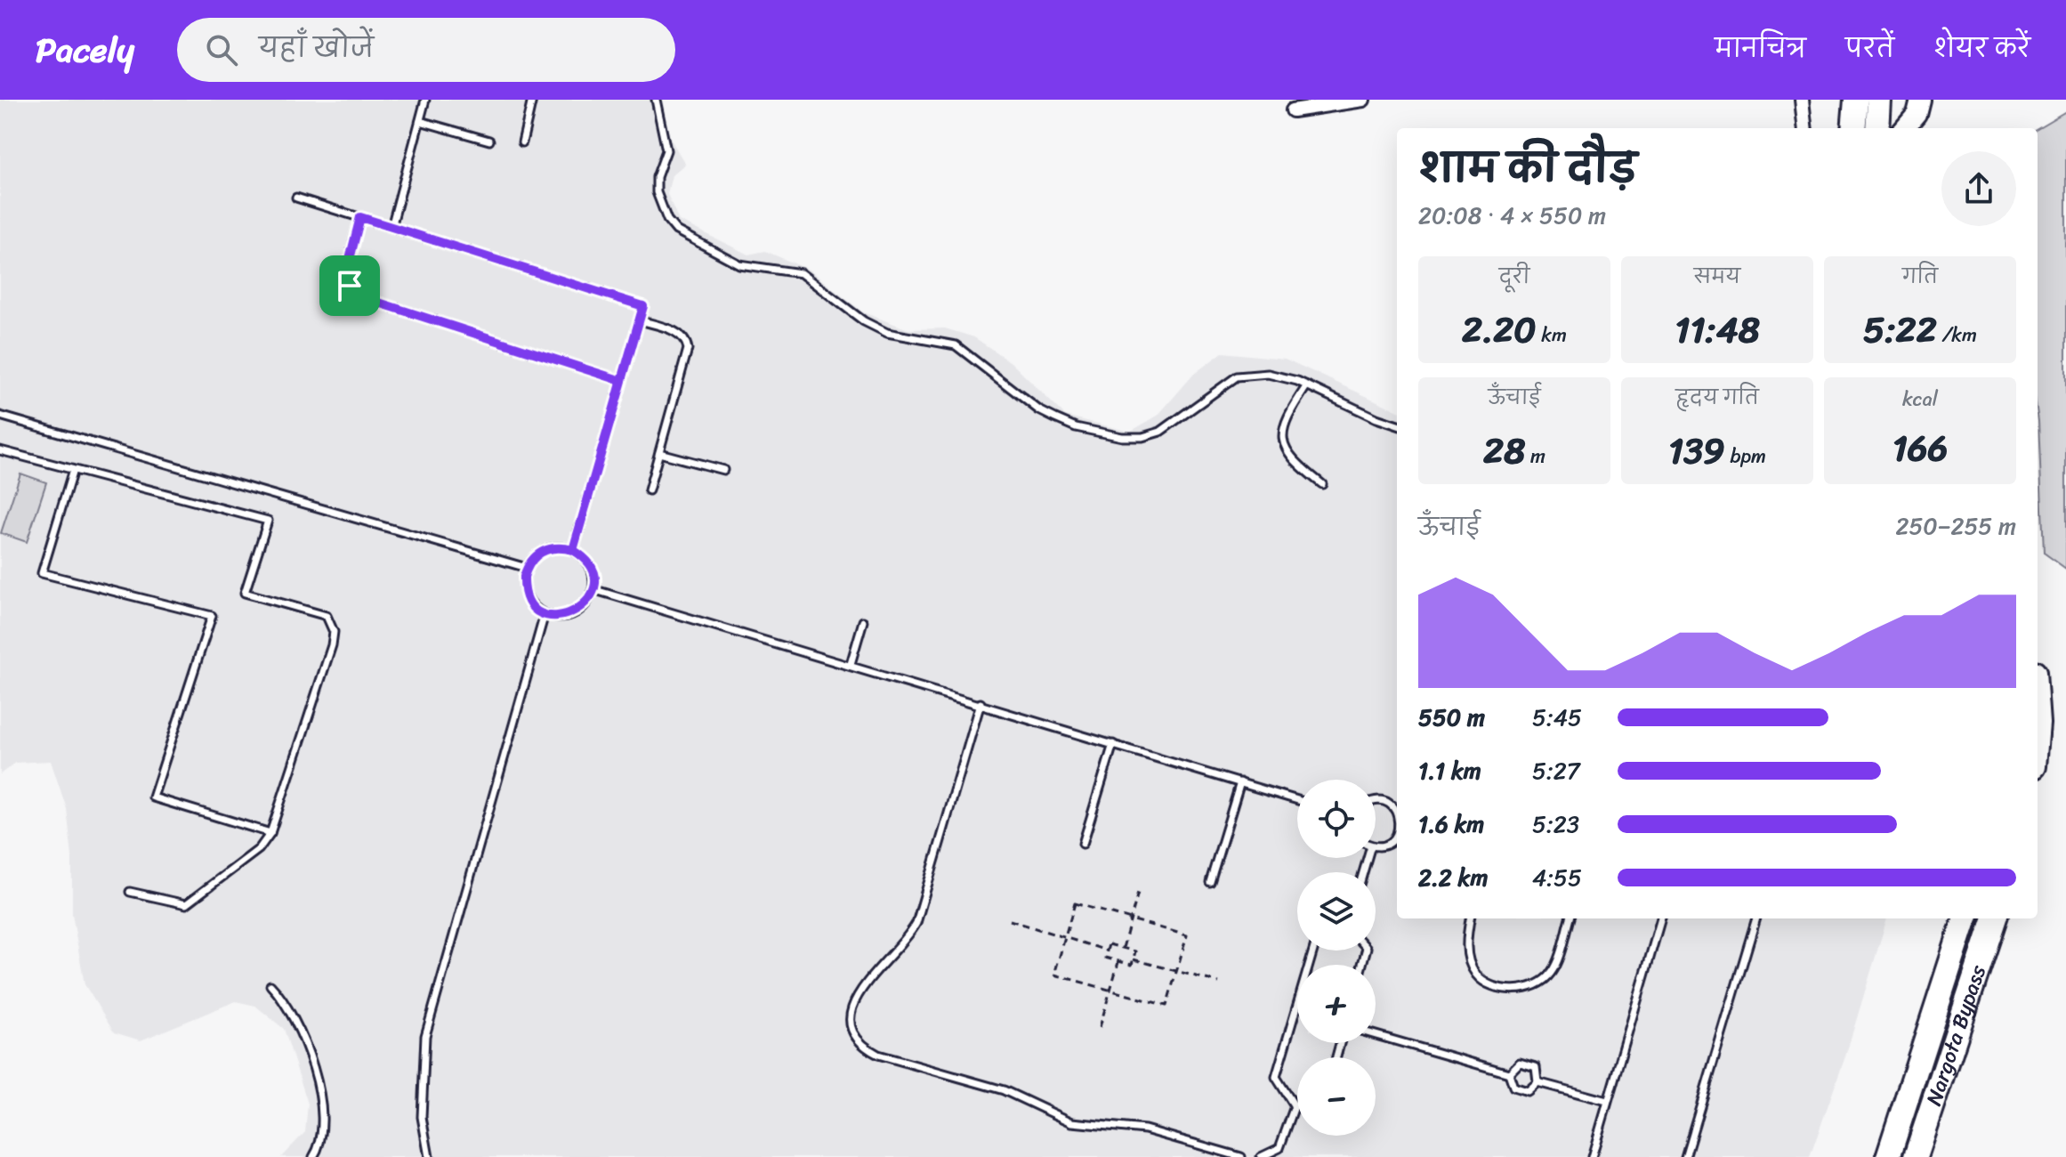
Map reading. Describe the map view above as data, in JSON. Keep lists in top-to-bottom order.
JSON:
{
  "streets": {
    "highway": ["Nargota Bypass"]
  },
  "page": {
    "header": "Pacely",
    "search": "यहाँ खोजें",
    "nav": ["मानचित्र", "परतें", "शेयर करें"],
    "heading": ["शाम की दौड़", "20:08 · 4 × 550 m"],
    "stats": [
      ["दूरी", "2.20 km"],
      ["समय", "11:48"],
      ["गति", "5:22 /km"],
      ["ऊँचाई", "28 m"],
      ["हृदय गति", "139 bpm"],
      ["kcal", "166"]
    ],
    "chart": ["ऊँचाई", "250–255 m"],
    "list": [
      {
        "name": "550 m",
        "note": "5:45"
      },
      {
        "name": "1.1 km",
        "note": "5:27"
      },
      {
        "name": "1.6 km",
        "note": "5:23"
      },
      {
        "name": "2.2 km",
        "note": "4:55"
      }
    ],
    "map_buttons": ["+", "−"]
  }
}
